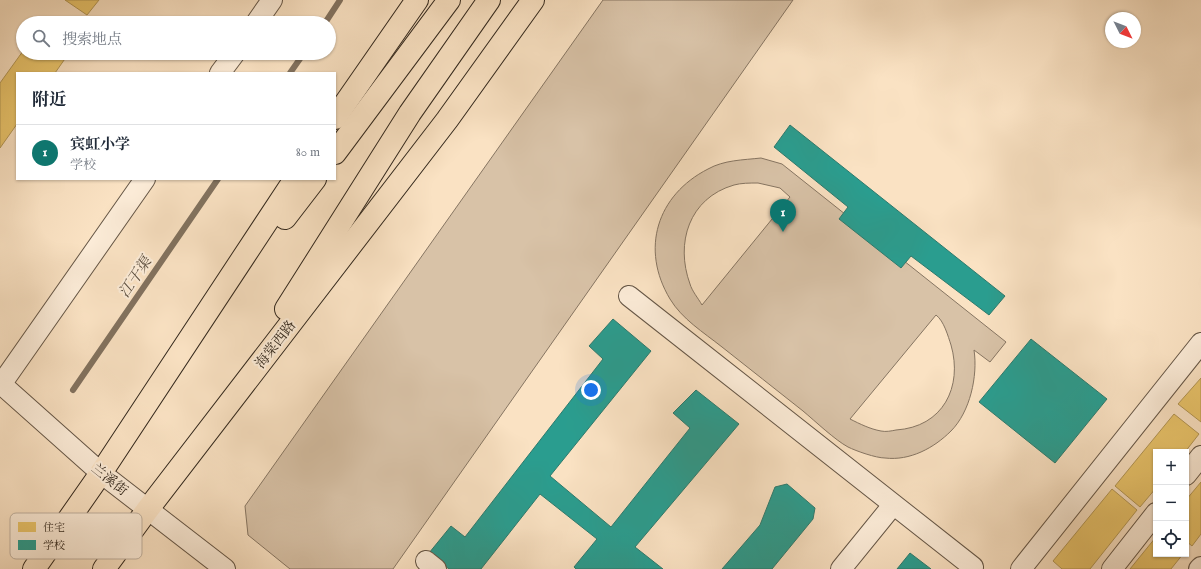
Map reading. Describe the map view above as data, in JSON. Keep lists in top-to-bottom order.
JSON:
{
  "streets": {
    "main road": ["海棠西路"],
    "street": ["兰溪街"]
  },
  "crossings": [
    ["海棠西路", "兰溪街"]
  ],
  "water": ["江干渠"],
  "legend": ["住宅", "学校"],
  "north": "bottom right",
  "page": {
    "search": "搜索地点",
    "heading": "附近",
    "list": [
      {
        "mark": "1",
        "name": "宾虹小学",
        "note": "学校",
        "value": "80 m"
      }
    ],
    "pins": "1",
    "map_buttons": ["+", "−"]
  }
}
